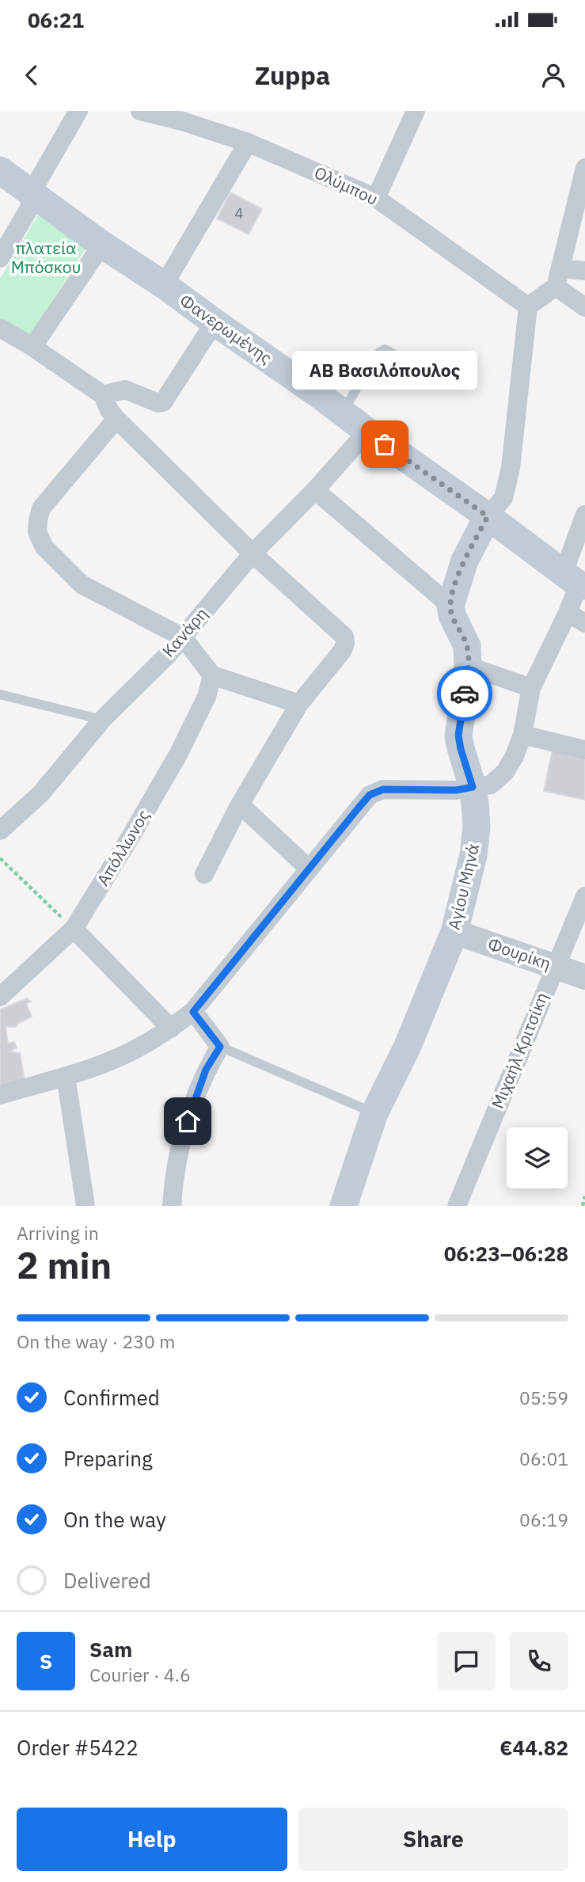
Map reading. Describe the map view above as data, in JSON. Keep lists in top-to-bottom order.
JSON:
{
  "streets": {
    "main road": ["Φανερωμένης", "Αγίου Μηνά"],
    "street": [
      "Ολύμπου",
      "Κανάρη",
      "Απόλλωνος",
      "Φουρίκη",
      "Μιχαήλ Κριτσίκη"
    ]
  },
  "crossings": [
    ["Φανερωμένης", "Κανάρη"],
    ["Αγίου Μηνά", "Φουρίκη"],
    ["Φουρίκη", "Μιχαήλ Κριτσίκη"]
  ],
  "parks": ["πλατεία Μπόσκου"],
  "places": ["ΑΒ Βασιλόπουλος"],
  "house_numbers": ["4"],
  "page": {
    "status": "06:21",
    "header": "Zuppa",
    "bubble": "ΑΒ Βασιλόπουλος",
    "heading": ["2 min", "Arriving in", "06:23–06:28"],
    "panel": [
      "Sam",
      "Courier · 4.6",
      "Order #5422",
      "€44.82"
    ],
    "bar": "On the way · 230 m",
    "list": [
      ["Confirmed", "05:59"],
      ["Preparing", "06:01"],
      ["On the way", "06:19"],
      "Delivered"
    ],
    "round": "S",
    "buttons": ["Help", "Share"]
  }
}
